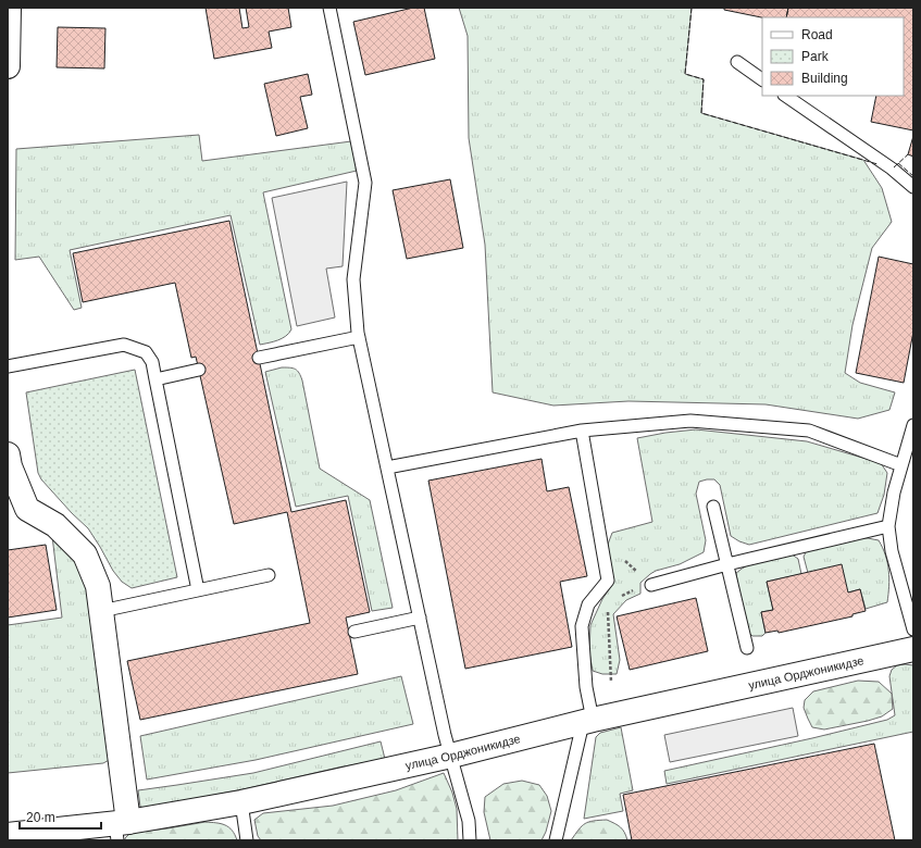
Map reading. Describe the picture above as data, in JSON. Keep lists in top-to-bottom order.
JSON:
{
  "streets": {
    "main road": ["улица Орджоникидзе"]
  },
  "legend": ["Road", "Park", "Building"],
  "scale_bar": "20 m"
}
